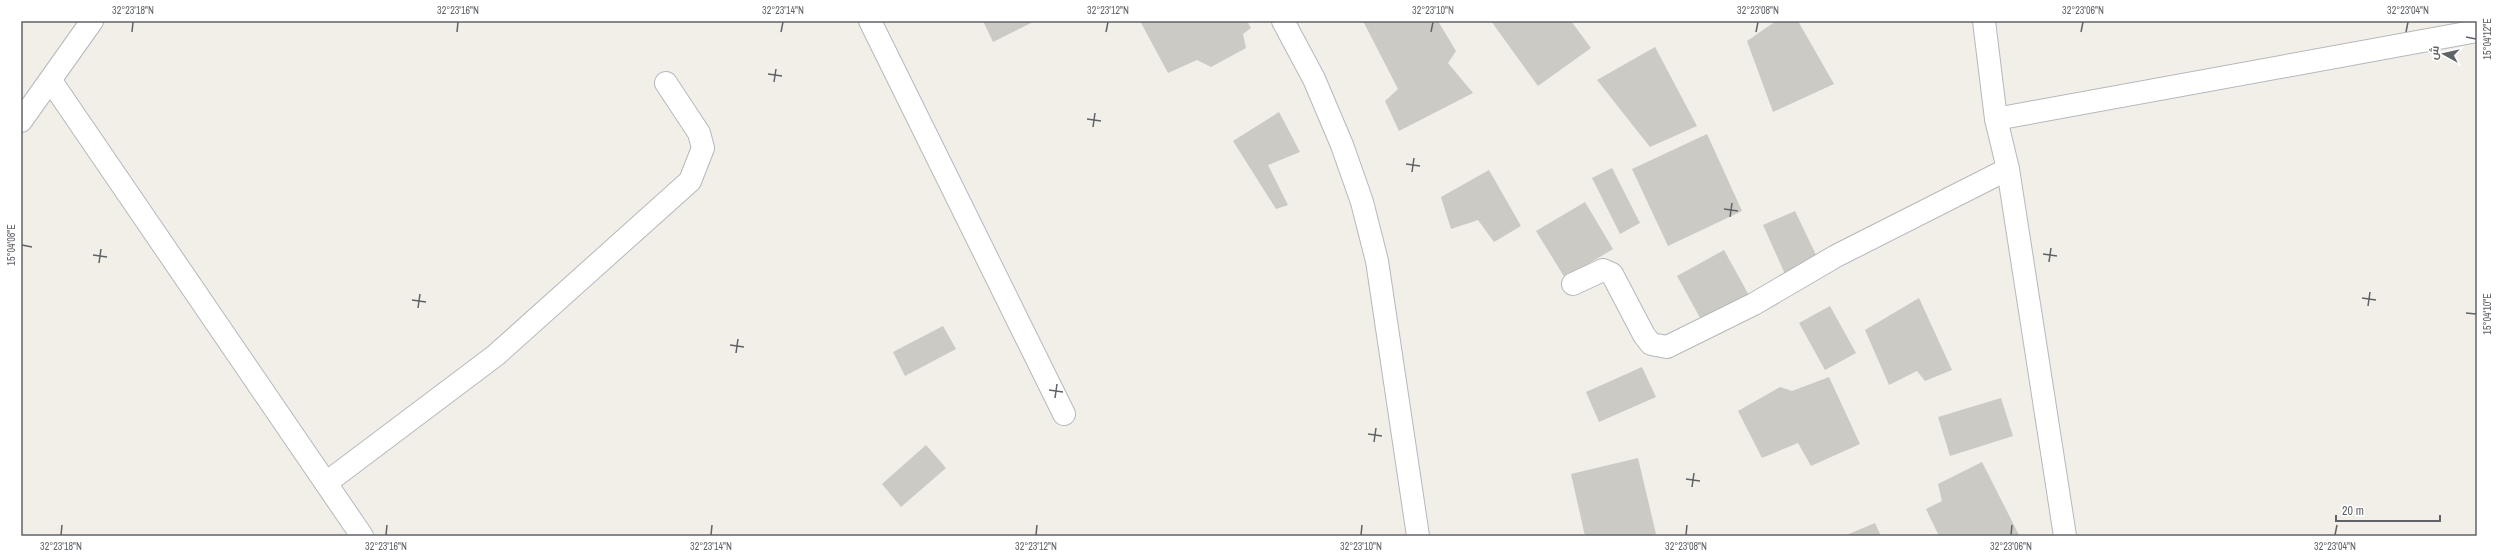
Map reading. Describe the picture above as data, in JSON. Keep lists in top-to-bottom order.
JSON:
{
  "scale_bar": "20 m",
  "north": "left",
  "coordinates": [
    "32°23'18\"N",
    "32°23'16\"N",
    "32°23'14\"N",
    "32°23'12\"N",
    "32°23'10\"N",
    "32°23'08\"N",
    "32°23'06\"N",
    "32°23'04\"N",
    "15°04'12\"E",
    "15°04'08\"E",
    "15°04'10\"E"
  ]
}
